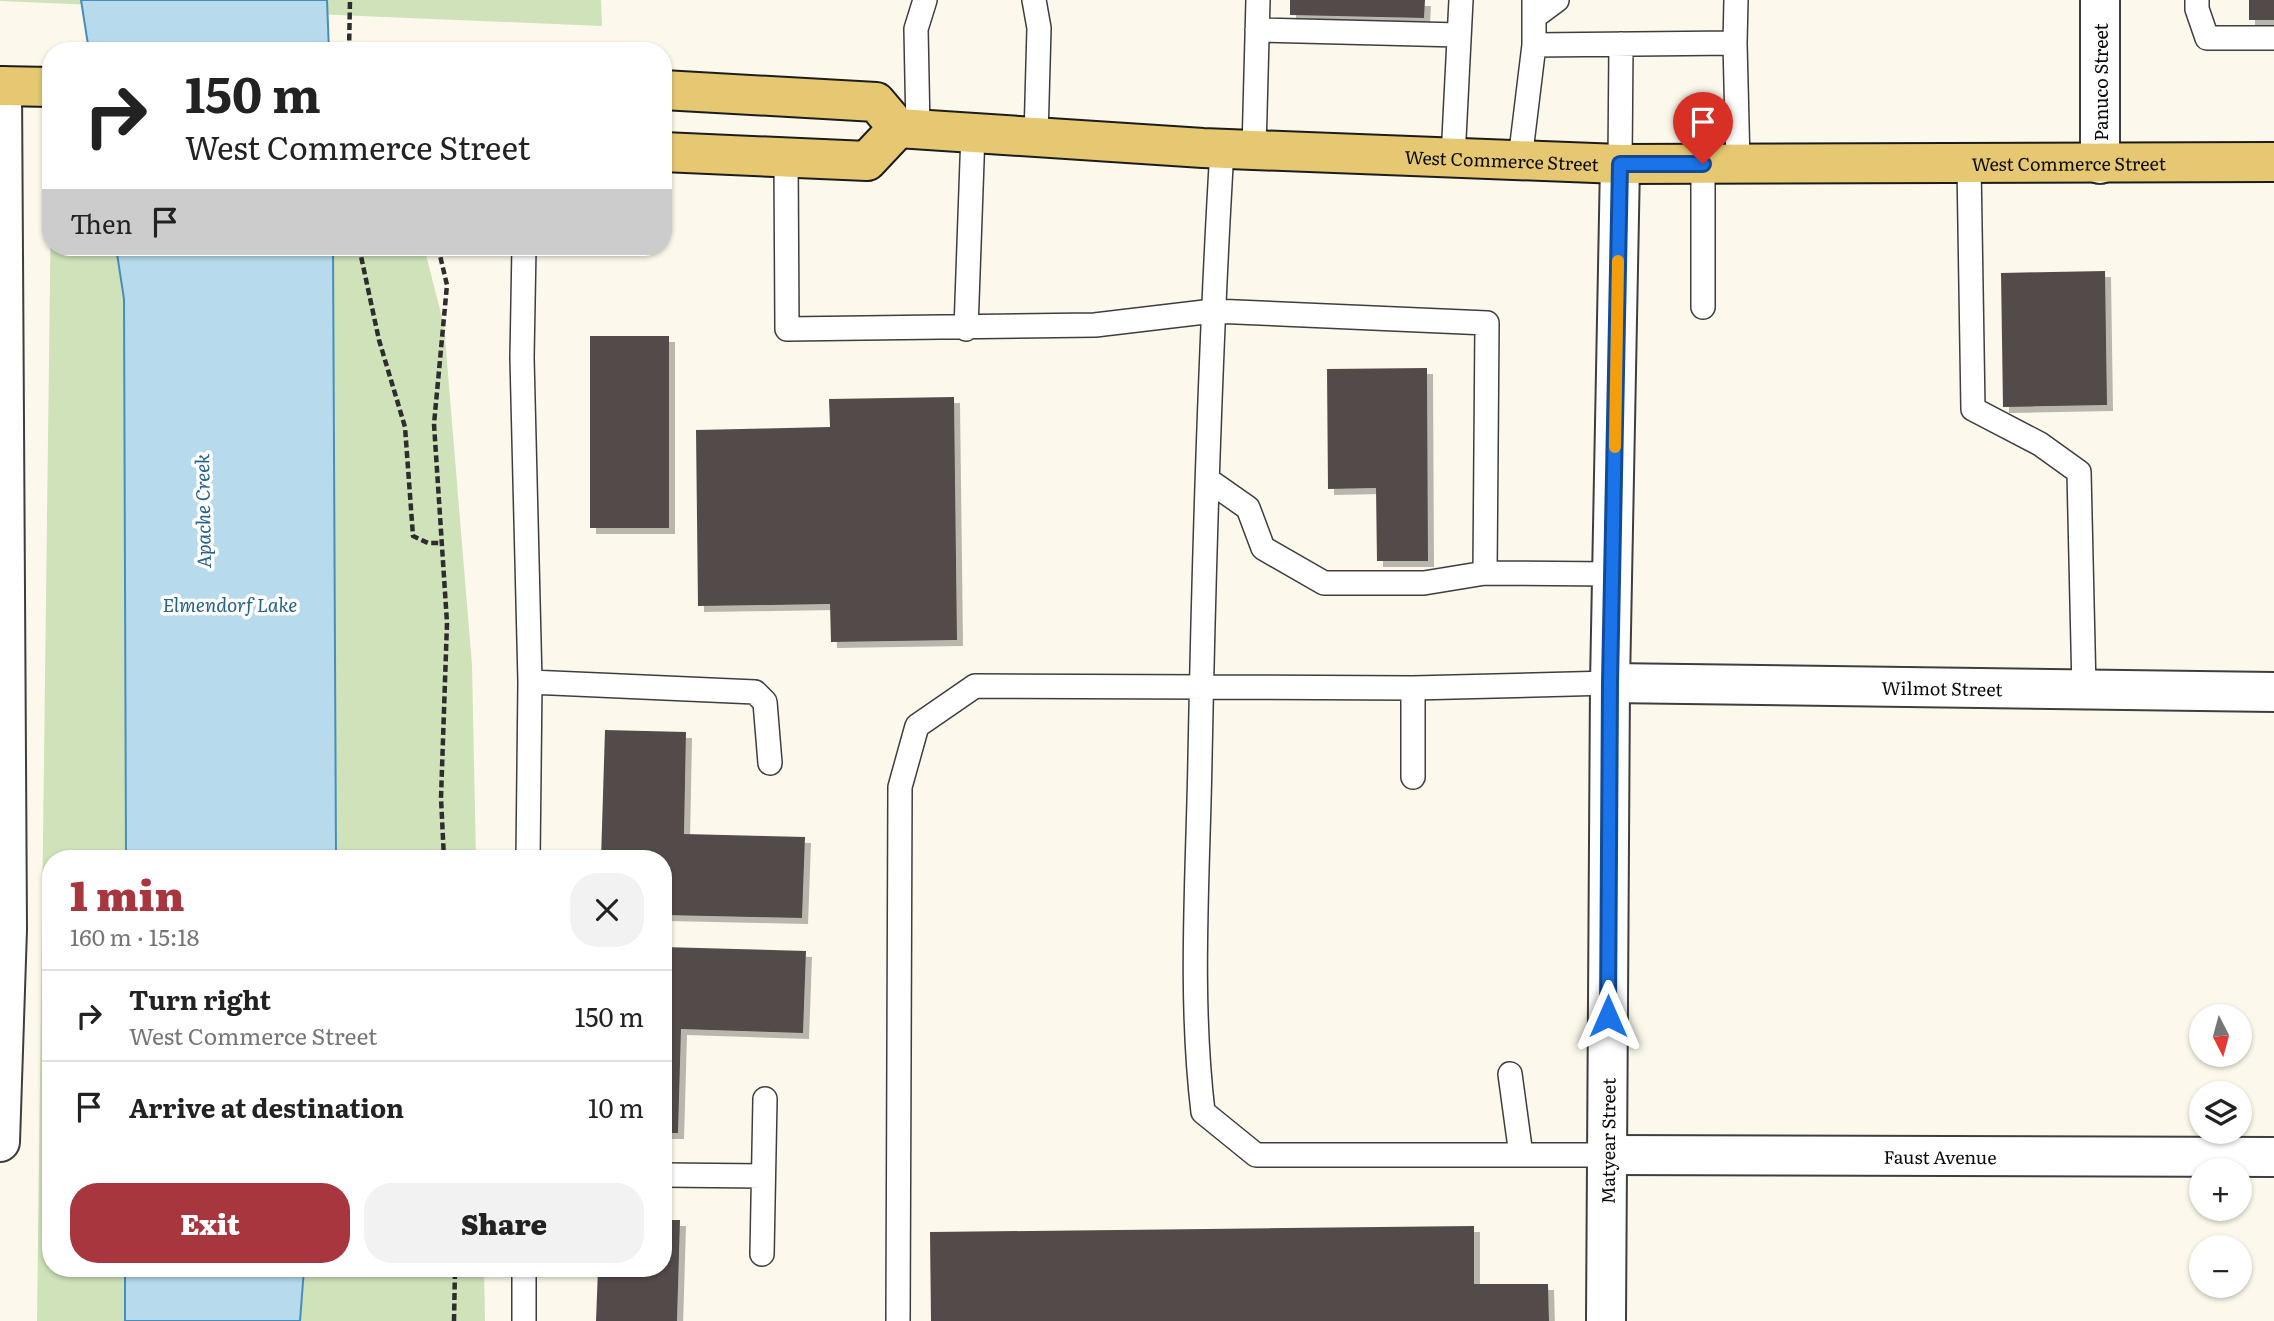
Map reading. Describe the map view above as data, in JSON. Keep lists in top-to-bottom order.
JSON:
{
  "streets": {
    "main road": ["West Commerce Street"],
    "street": [
      "Panuco Street",
      "Wilmot Street",
      "Matyear Street",
      "Faust Avenue"
    ]
  },
  "crossings": [
    ["Panuco Street", "West Commerce Street"],
    ["West Commerce Street", "Matyear Street"],
    ["Wilmot Street", "Matyear Street"],
    ["Matyear Street", "Faust Avenue"]
  ],
  "water": ["Apache Creek", "Elmendorf Lake"],
  "north": "bottom",
  "page": {
    "turn": ["150 m", "West Commerce Street"],
    "then": "Then",
    "heading": ["1 min", "160 m · 15:18"],
    "list": [
      {
        "name": "Turn right",
        "note": "West Commerce Street",
        "value": "150 m"
      },
      {
        "name": "Arrive at destination",
        "value": "10 m"
      }
    ],
    "map_buttons": ["+", "−"],
    "buttons": ["Exit", "Share"]
  }
}
